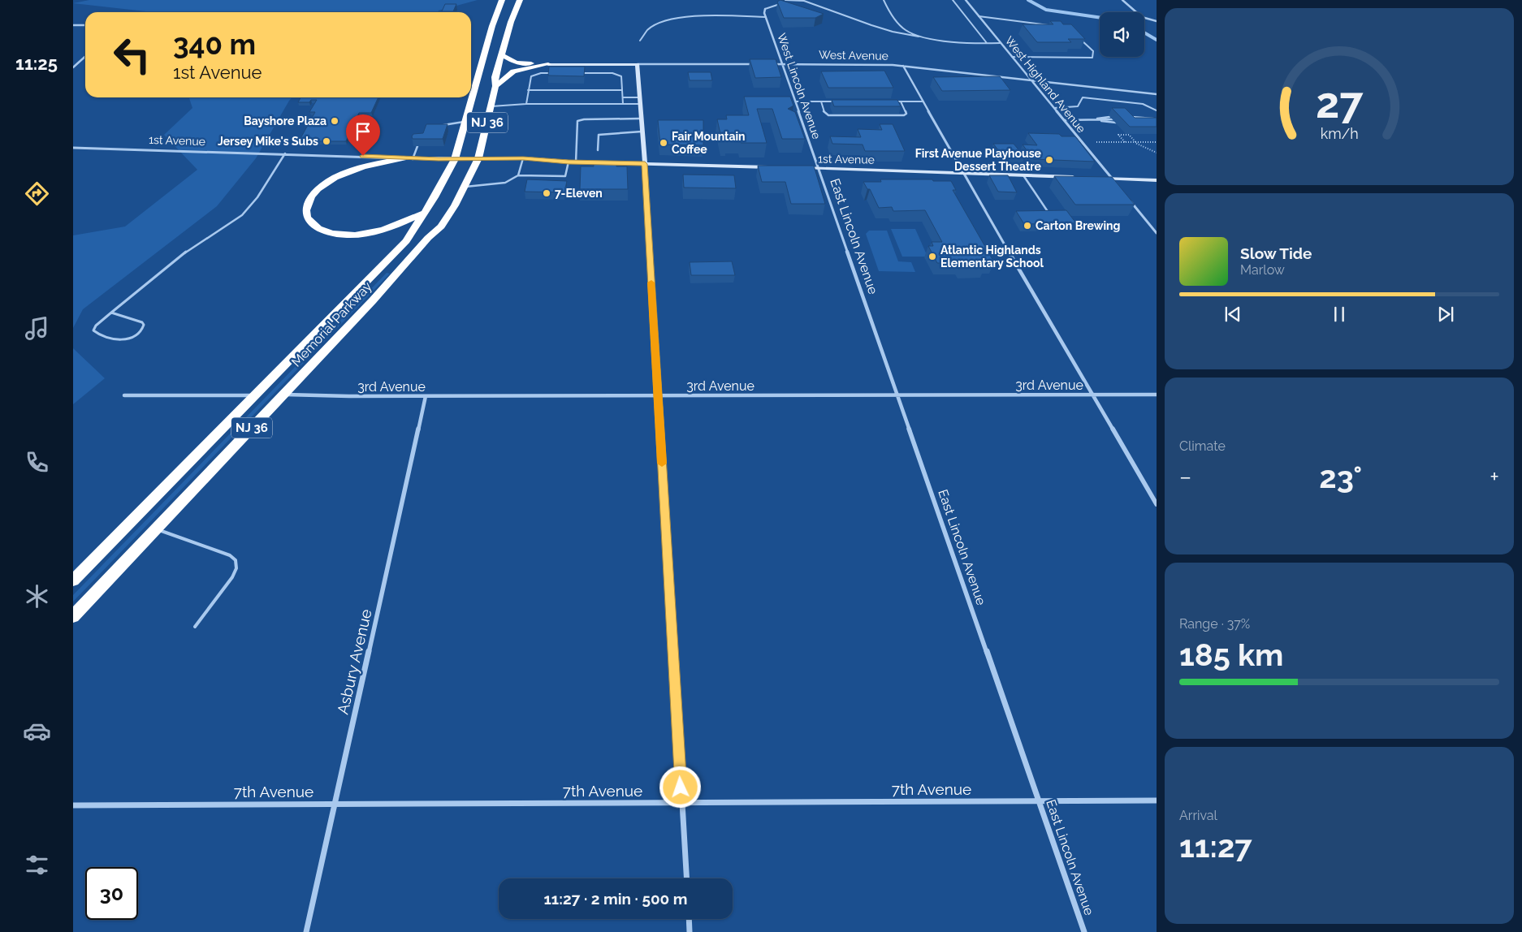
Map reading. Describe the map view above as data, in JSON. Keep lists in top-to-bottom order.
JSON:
{
  "streets": {
    "highway": ["NJ 36", "Memorial Parkway"],
    "street": [
      "West Avenue",
      "West Highland Avenue",
      "West Lincoln Avenue",
      "1st Avenue",
      "East Lincoln Avenue",
      "3rd Avenue",
      "Asbury Avenue",
      "7th Avenue"
    ]
  },
  "crossings": [
    ["West Avenue", "West Highland Avenue"],
    ["West Avenue", "West Lincoln Avenue"],
    ["West Lincoln Avenue", "1st Avenue"],
    ["West Lincoln Avenue", "East Lincoln Avenue"],
    ["1st Avenue", "East Lincoln Avenue"],
    ["1st Avenue", "Memorial Parkway"],
    ["East Lincoln Avenue", "3rd Avenue"],
    ["East Lincoln Avenue", "7th Avenue"],
    ["Memorial Parkway", "3rd Avenue"],
    ["3rd Avenue", "Asbury Avenue"],
    ["Asbury Avenue", "7th Avenue"]
  ],
  "places": [
    "Bayshore Plaza",
    "Jersey Mike's Subs",
    "Fair Mountain Coffee",
    "First Avenue Playhouse Dessert Theatre",
    "7-Eleven",
    "Carton Brewing",
    "Atlantic Highlands Elementary School"
  ],
  "page": {
    "tabs": "11:25",
    "turn": ["340 m", "1st Avenue"],
    "song": ["Slow Tide", "Marlow"],
    "tile": [
      "Climate",
      ["Range · 37%", "185 km"],
      ["Arrival", "11:27"]
    ],
    "heat": ["−", "23°", "+"],
    "limit": "30",
    "trip": "11:27 · 2 min · 500 m",
    "gauge": ["27", "km/h"]
  }
}
